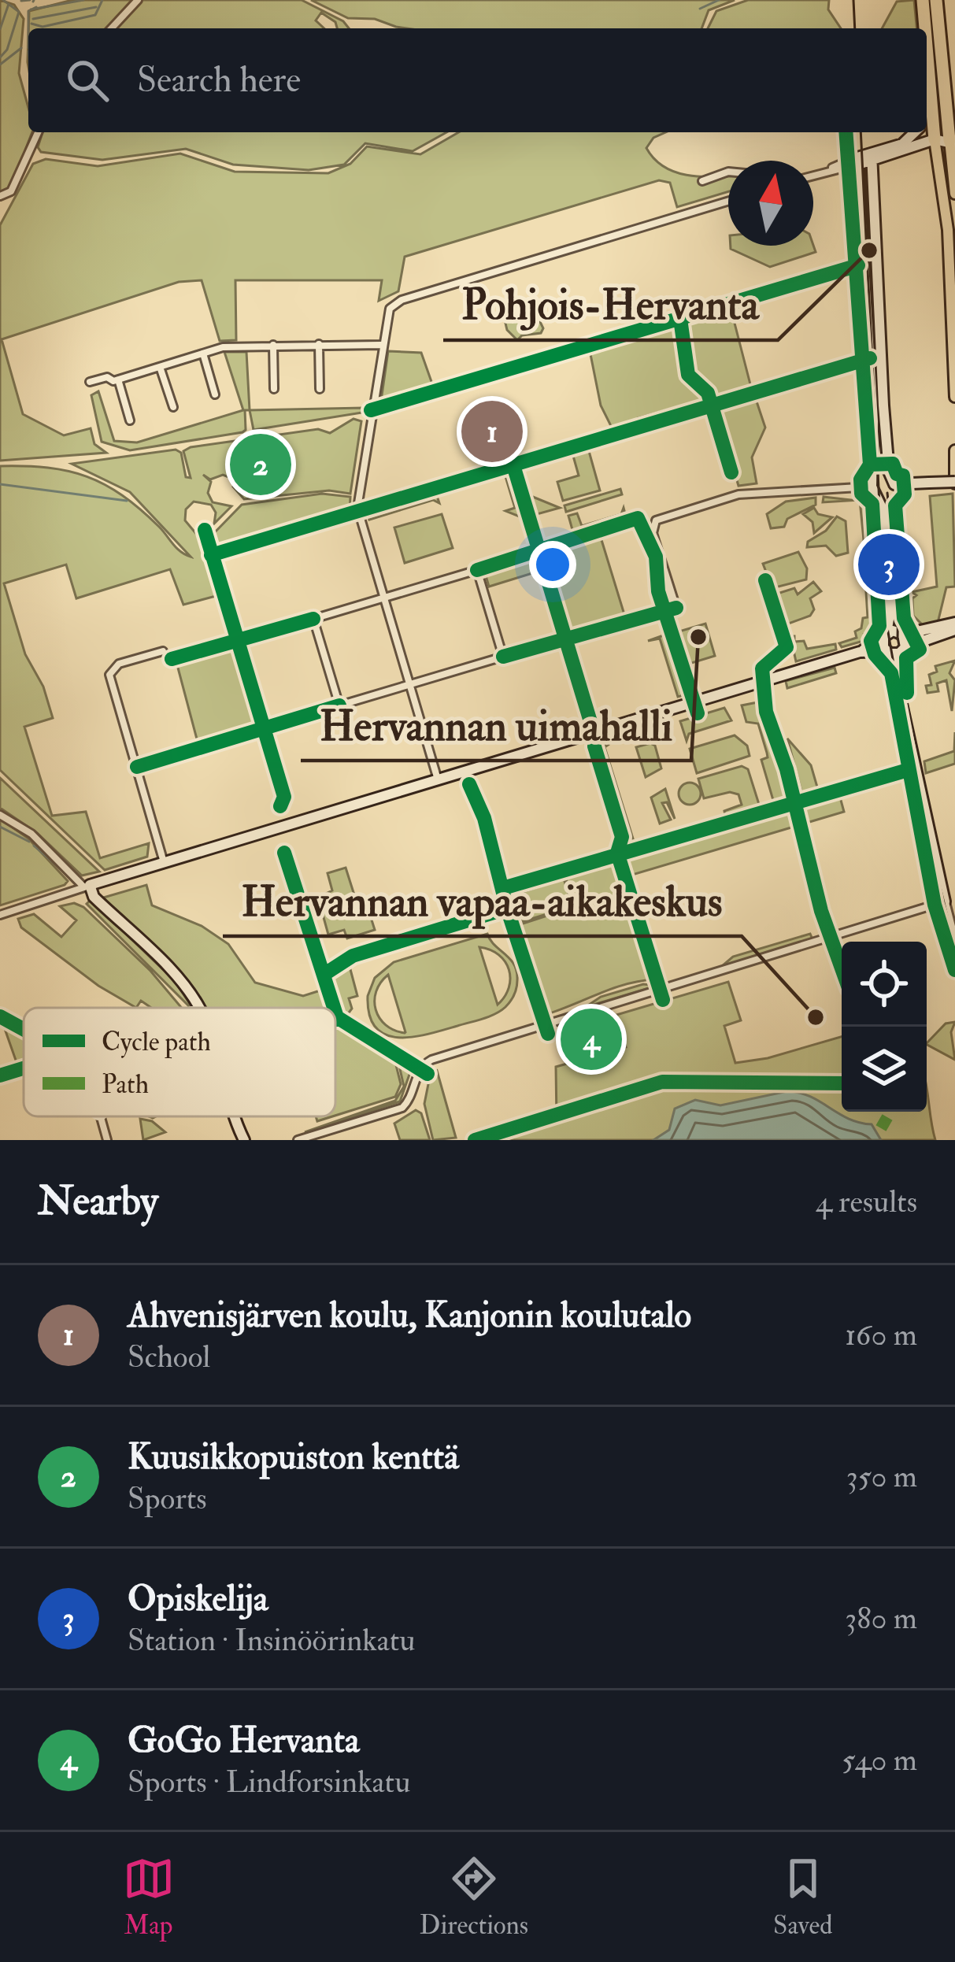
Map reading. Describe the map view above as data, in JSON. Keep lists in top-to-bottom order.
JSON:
{
  "places": ["Pohjois-Hervanta", "Hervannan uimahalli", "Hervannan vapaa-aikakeskus"],
  "legend": ["Cycle path", "Path"],
  "north": "top",
  "page": {
    "search": "Search here",
    "pins": [
      "1",
      "2",
      "3",
      "4"
    ],
    "heading": ["Nearby", "4 results"],
    "list": [
      {
        "mark": "1",
        "name": "Ahvenisjärven koulu, Kanjonin koulutalo",
        "note": "School",
        "value": "160 m"
      },
      {
        "mark": "2",
        "name": "Kuusikkopuiston kenttä",
        "note": "Sports",
        "value": "350 m"
      },
      {
        "mark": "3",
        "name": "Opiskelija",
        "note": "Station · Insinöörinkatu",
        "value": "380 m"
      },
      {
        "mark": "4",
        "name": "GoGo Hervanta",
        "note": "Sports · Lindforsinkatu",
        "value": "540 m"
      }
    ],
    "nav": ["Map", "Directions", "Saved"]
  }
}
